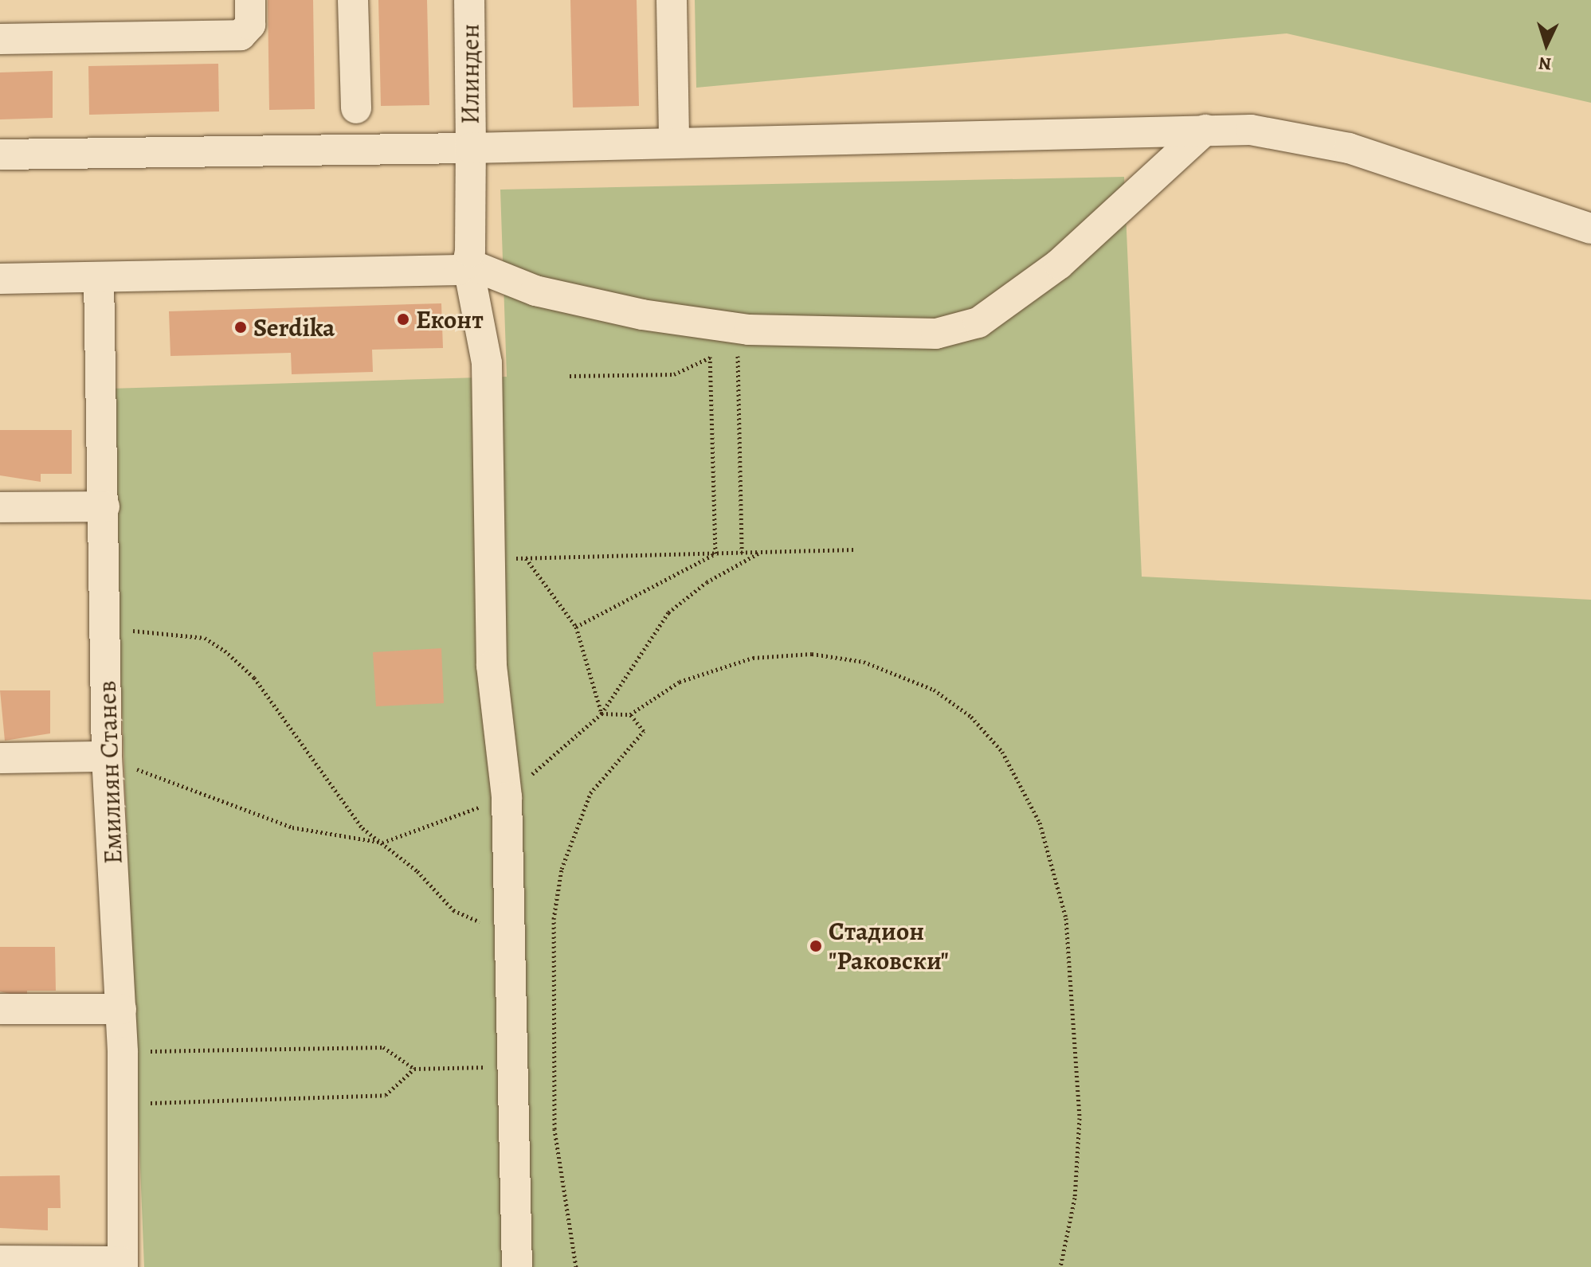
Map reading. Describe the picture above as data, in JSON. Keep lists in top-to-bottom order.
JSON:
{
  "streets": {
    "street": ["Илинден", "Емилиян Станев"]
  },
  "places": ["Еконт", "Serdika", "Стадион \"Раковски\""],
  "north": "bottom"
}
